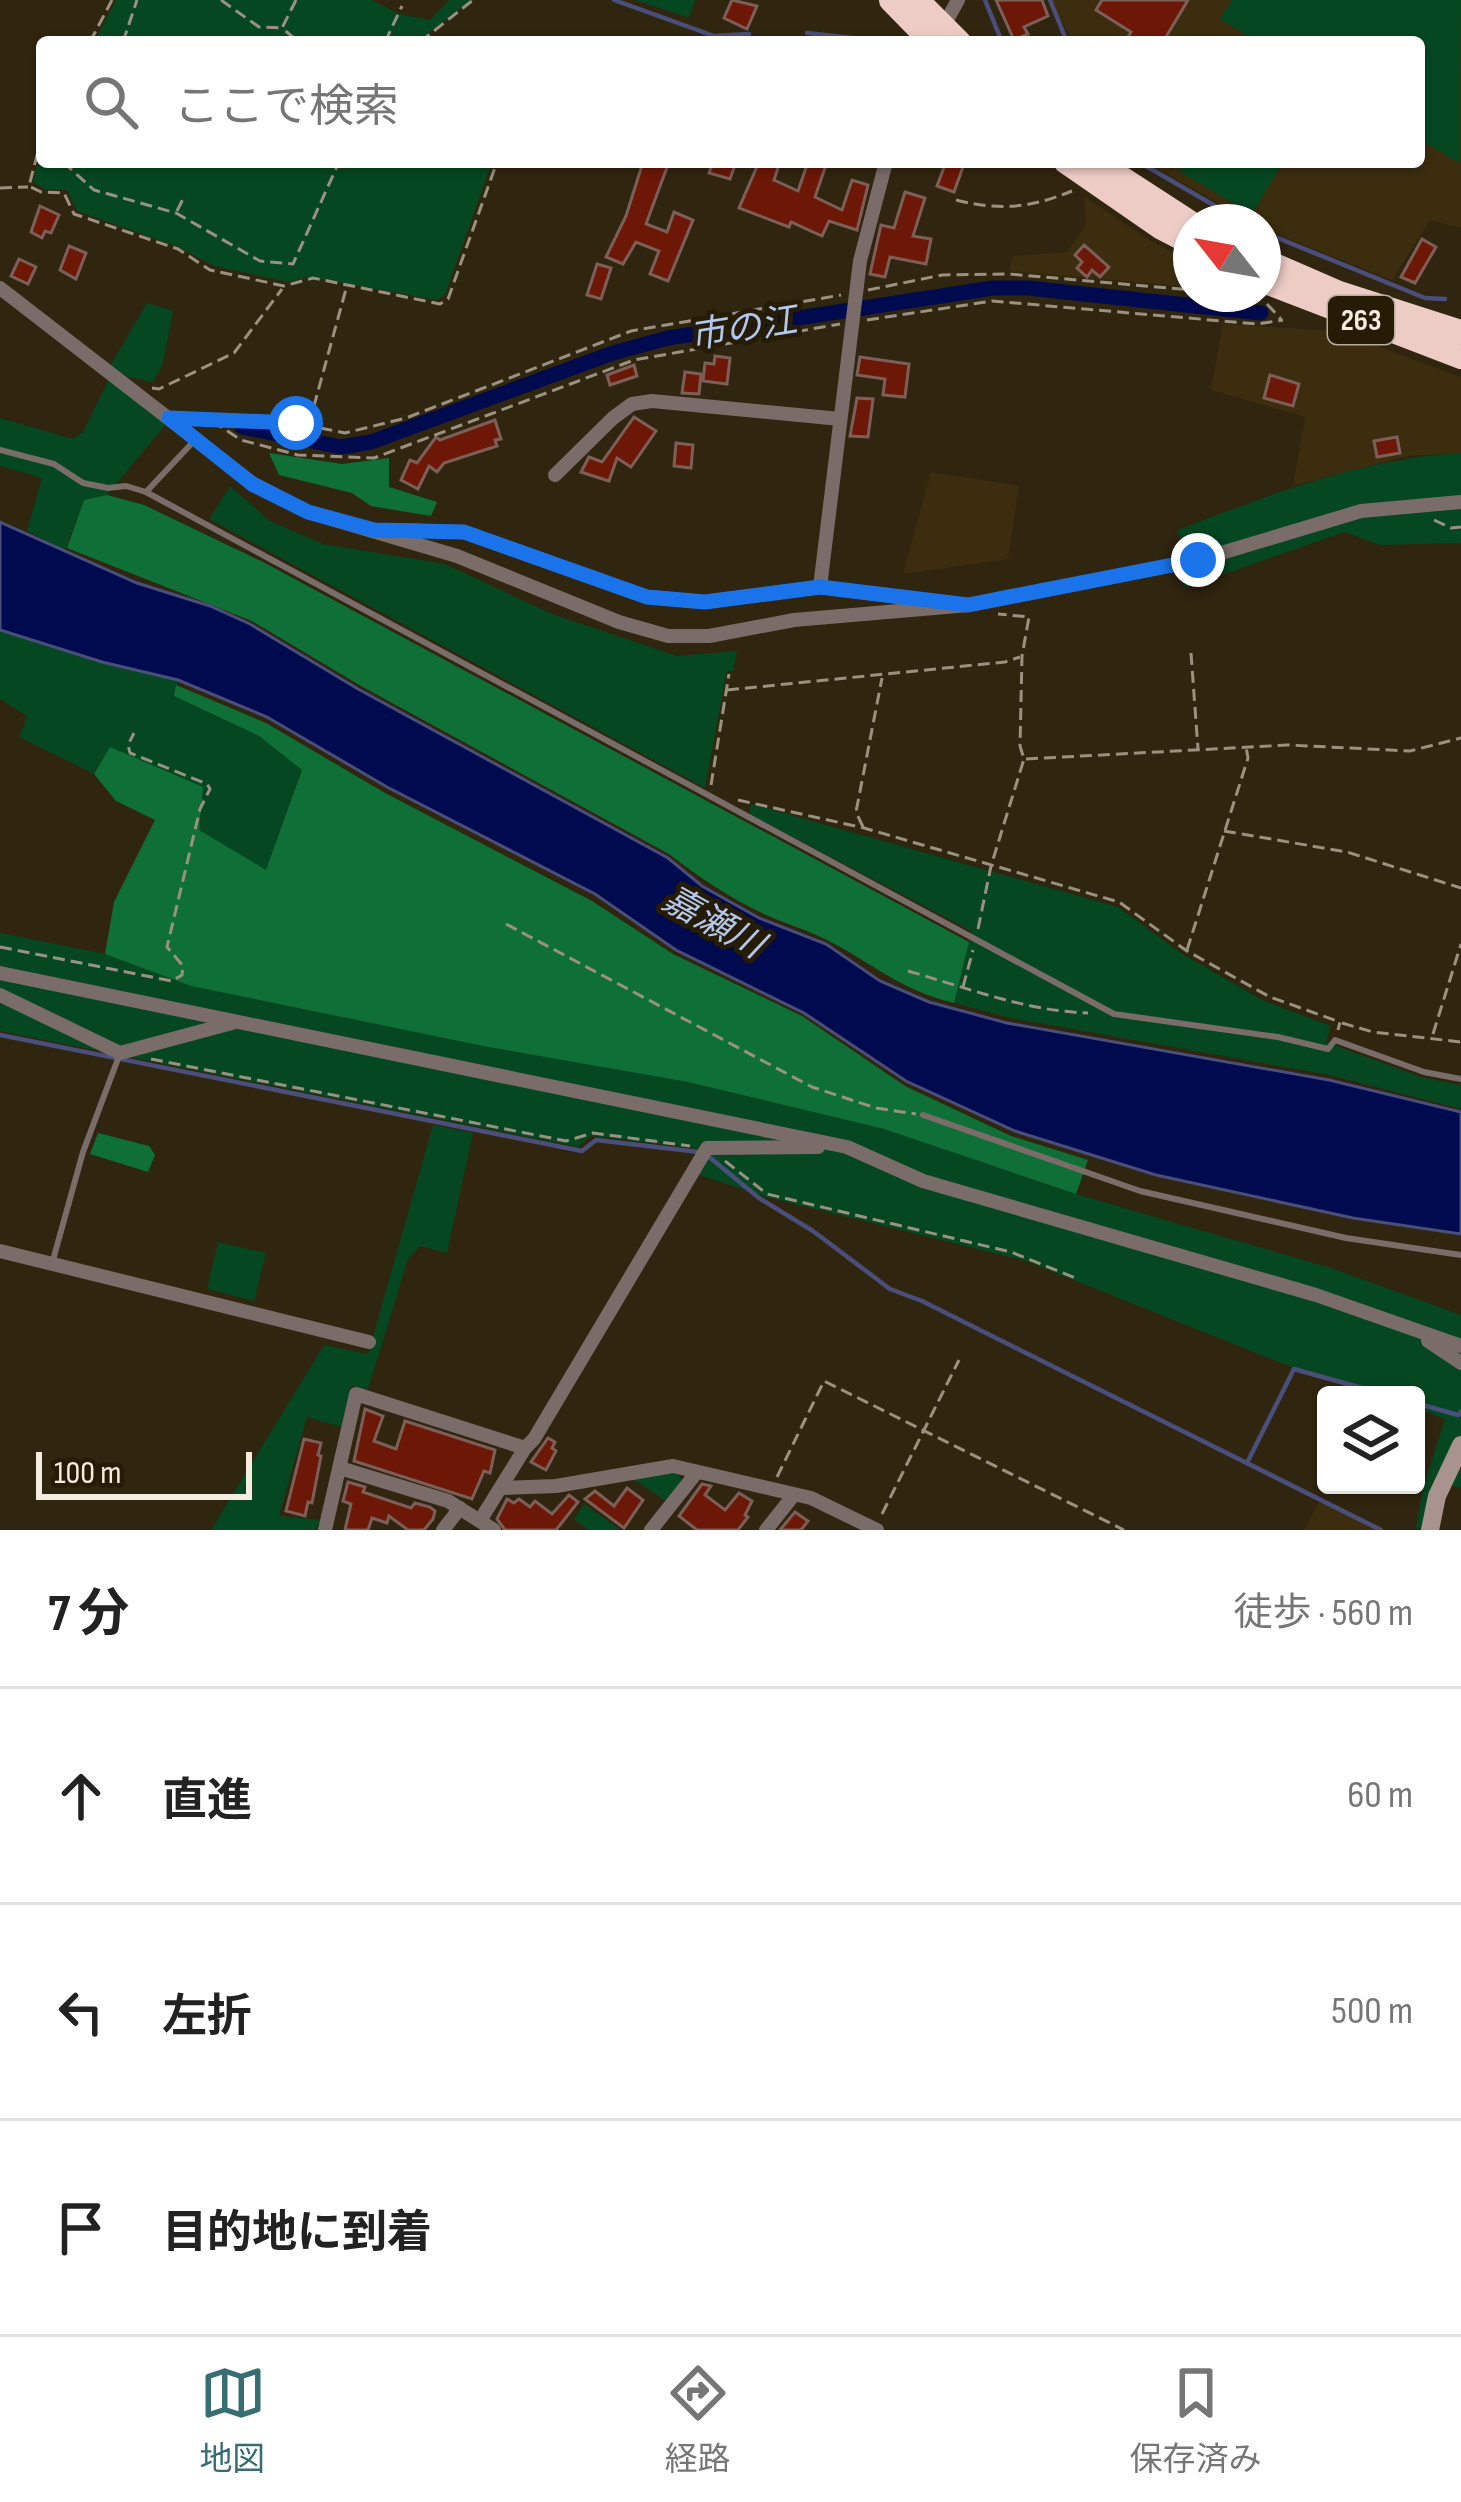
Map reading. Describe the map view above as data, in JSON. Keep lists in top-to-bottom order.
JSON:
{
  "streets": {
    "highway": ["263"]
  },
  "water": ["市の江", "嘉瀬川"],
  "scale_bar": "100 m",
  "north": "top left",
  "page": {
    "search": "ここで検索",
    "scale": "100 m",
    "heading": ["7 分", "徒歩 · 560 m"],
    "list": [
      ["直進", "60 m"],
      ["左折", "500 m"],
      "目的地に到着"
    ],
    "nav": ["地図", "経路", "保存済み"]
  }
}
